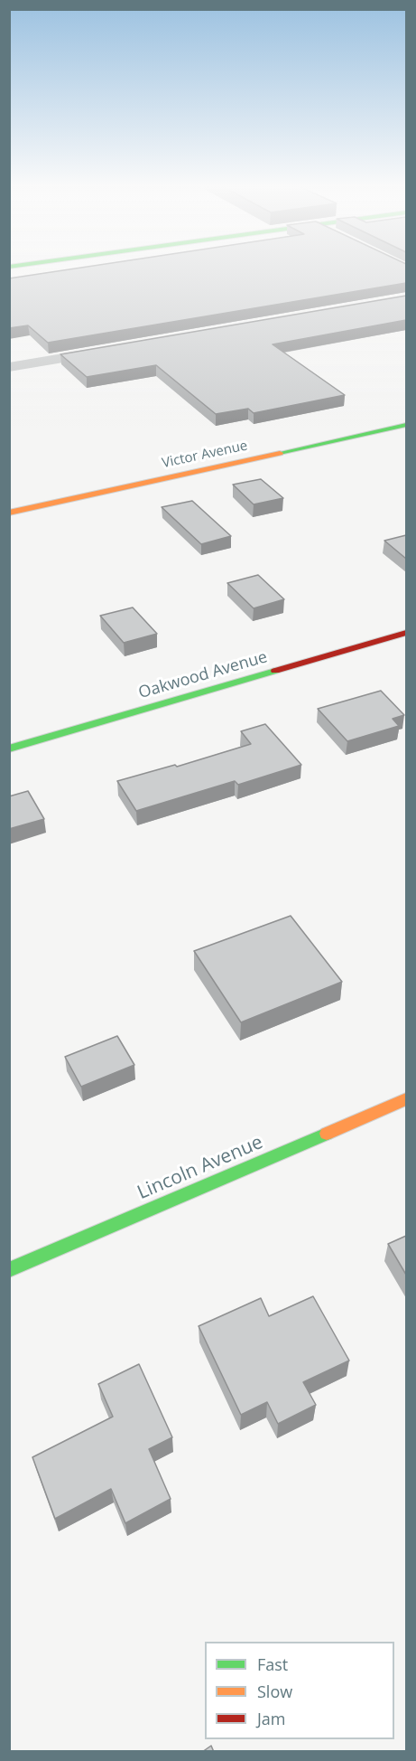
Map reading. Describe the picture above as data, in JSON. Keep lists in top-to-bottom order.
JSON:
{
  "streets": {
    "street": ["Victor Avenue", "Oakwood Avenue", "Lincoln Avenue"]
  },
  "legend": ["Fast", "Slow", "Jam"]
}
